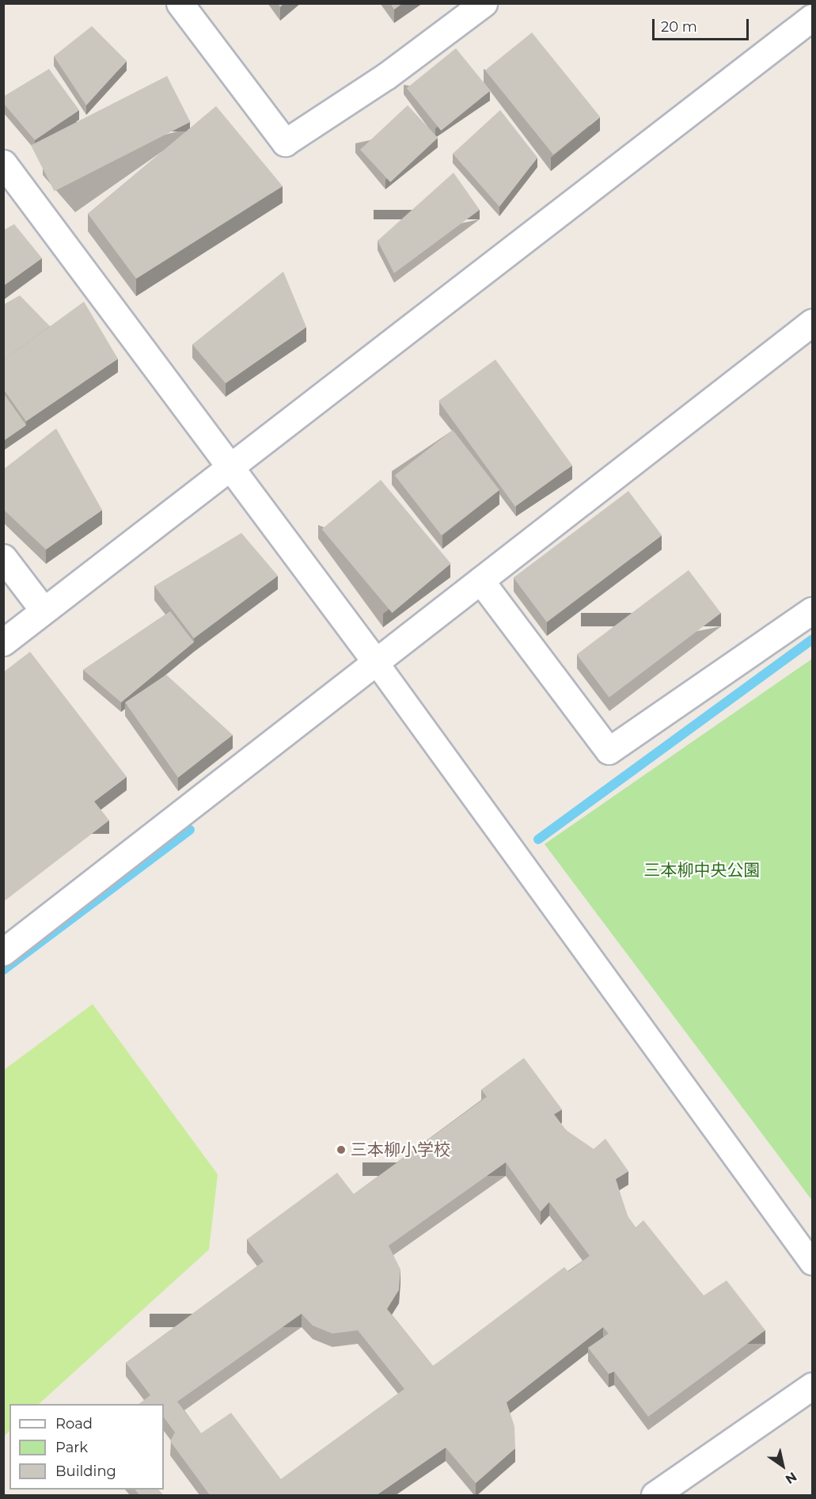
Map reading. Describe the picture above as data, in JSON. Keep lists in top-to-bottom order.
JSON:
{
  "parks": ["三本柳中央公園"],
  "places": ["三本柳小学校"],
  "legend": ["Road", "Park", "Building"],
  "scale_bar": "20 m",
  "north": "bottom right"
}
